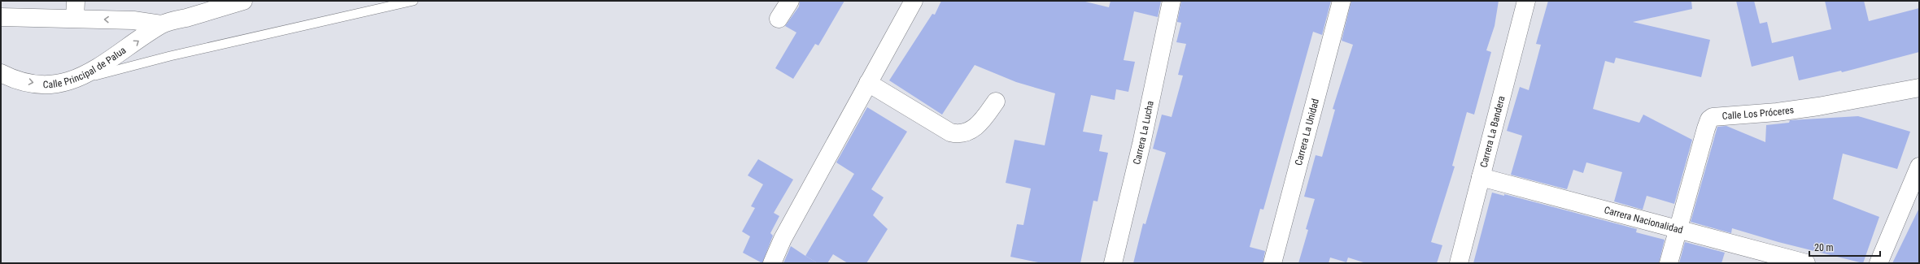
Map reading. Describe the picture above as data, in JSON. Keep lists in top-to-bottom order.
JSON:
{
  "streets": {
    "street": [
      "Calle Principal de Palua",
      "Calle Los Próceres",
      "Carrera La Unidad",
      "Carrera La Bandera",
      "Carrera La Lucha",
      "Carrera Nacionalidad"
    ]
  },
  "crossings": [
    ["Calle Los Próceres", "Carrera Nacionalidad"],
    ["Carrera La Bandera", "Carrera Nacionalidad"]
  ],
  "scale_bar": "20 m"
}
